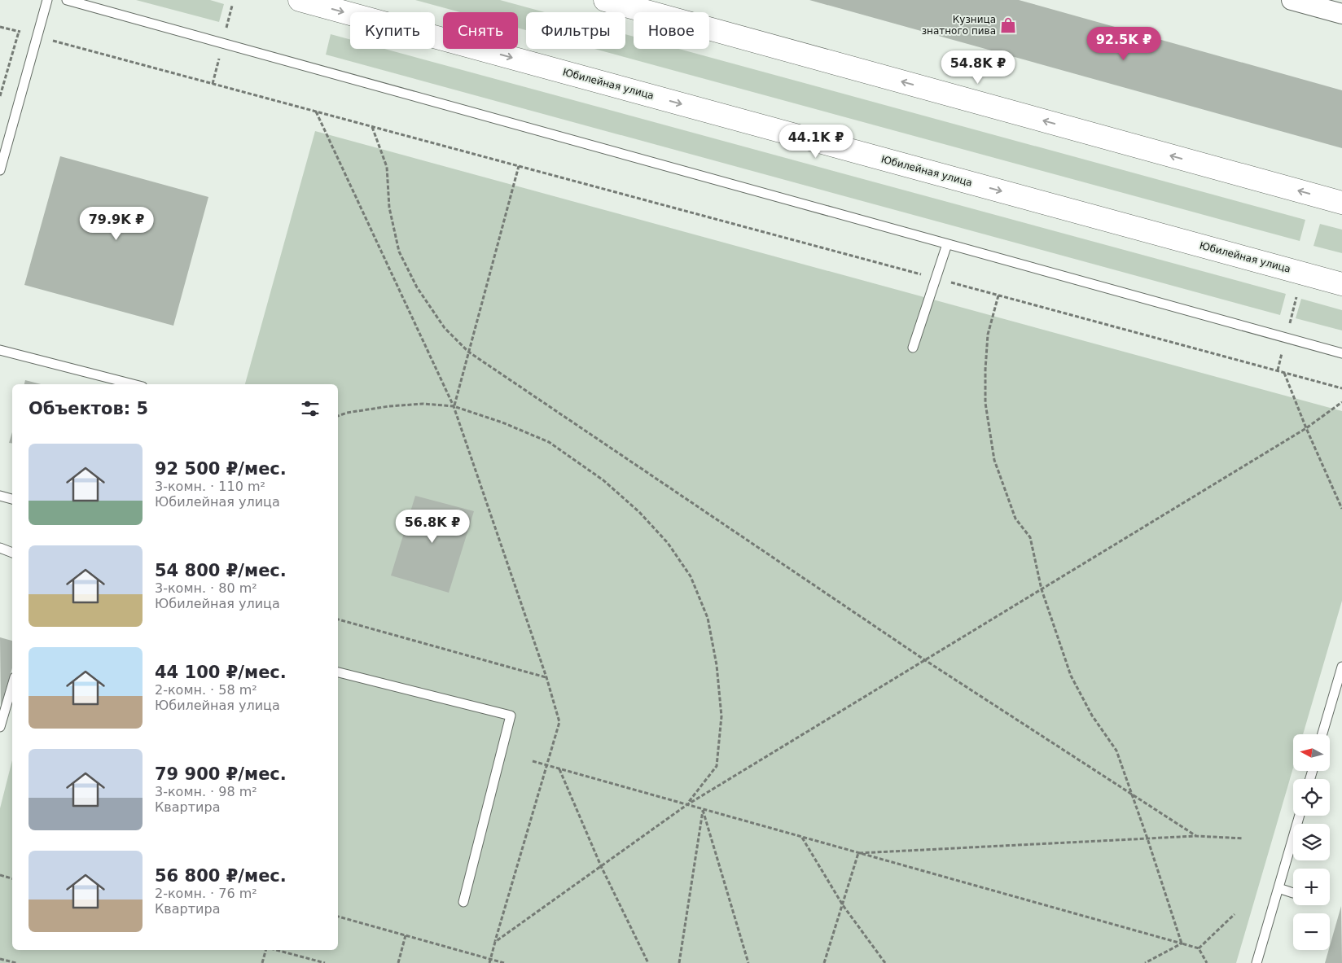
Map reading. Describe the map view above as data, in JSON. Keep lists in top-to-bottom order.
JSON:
{
  "streets": {
    "main road": ["Юбилейная улица"]
  },
  "places": {
    "shop": ["Кузница знатного пива"]
  },
  "north": "left",
  "page": {
    "chip": [
      "Купить",
      "Снять",
      "Фильтры",
      "Новое"
    ],
    "price": [
      "92.5K ₽",
      "54.8K ₽",
      "44.1K ₽",
      "79.9K ₽",
      "56.8K ₽"
    ],
    "heading": "Объектов: 5",
    "list": [
      {
        "name": "92 500 ₽/мес.",
        "note": "3-комн. · 110 m² · Юбилейная улица"
      },
      {
        "name": "54 800 ₽/мес.",
        "note": "3-комн. · 80 m² · Юбилейная улица"
      },
      {
        "name": "44 100 ₽/мес.",
        "note": "2-комн. · 58 m² · Юбилейная улица"
      },
      {
        "name": "79 900 ₽/мес.",
        "note": "3-комн. · 98 m² · Квартира"
      },
      {
        "name": "56 800 ₽/мес.",
        "note": "2-комн. · 76 m² · Квартира"
      }
    ],
    "map_buttons": ["+", "−"]
  }
}
